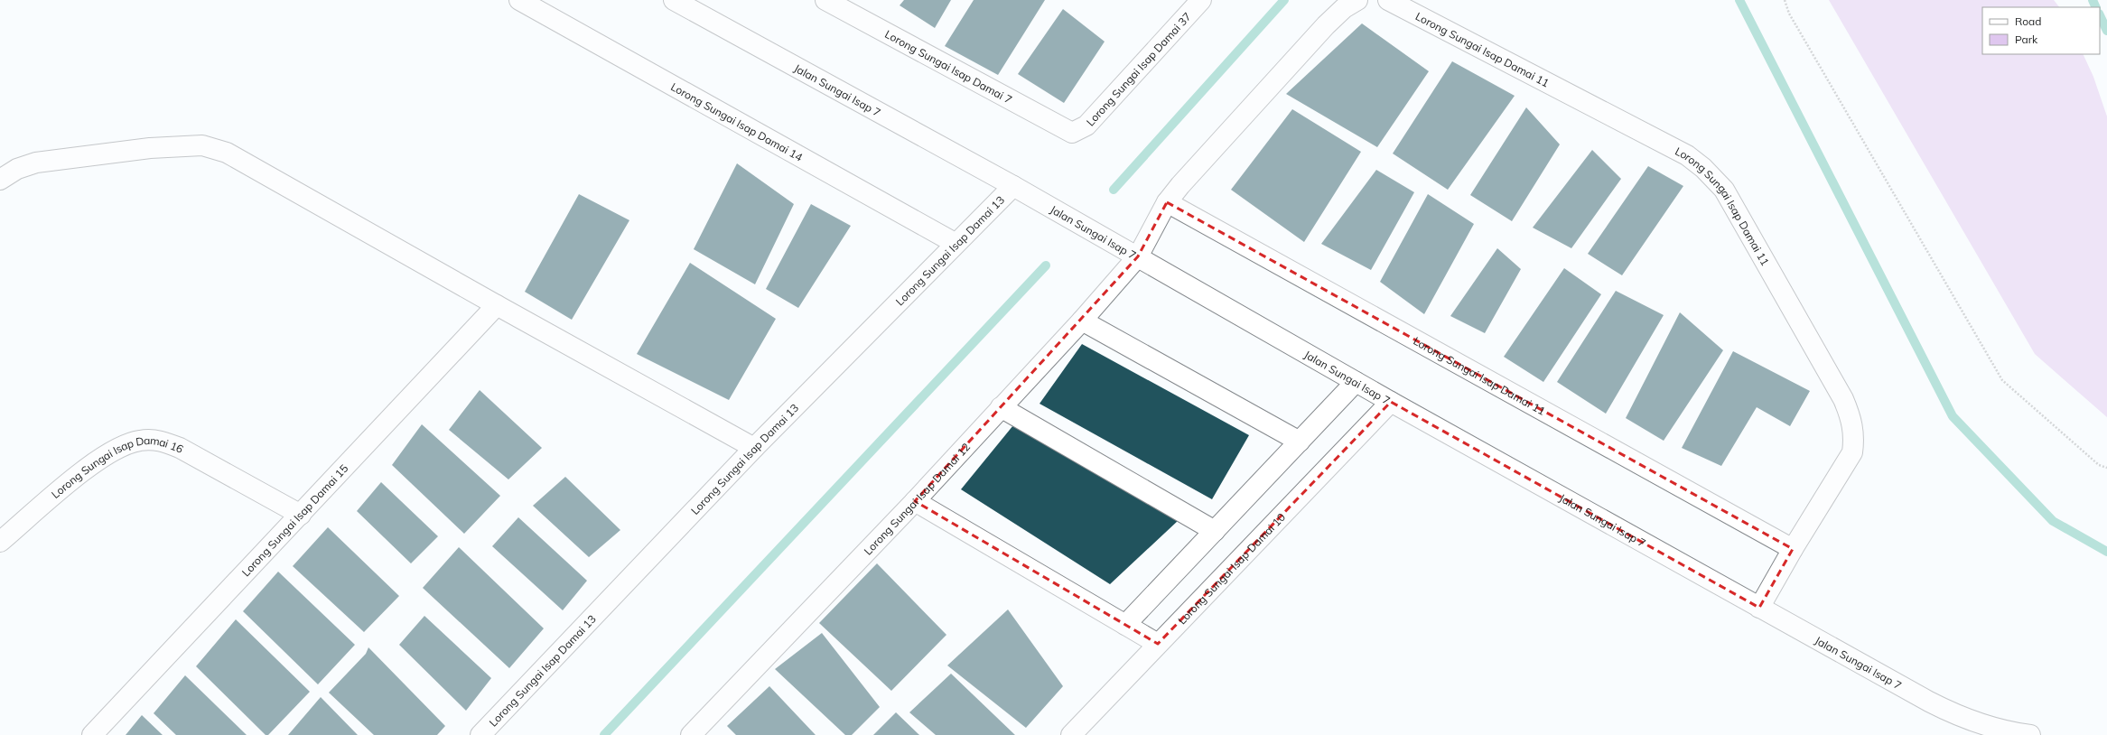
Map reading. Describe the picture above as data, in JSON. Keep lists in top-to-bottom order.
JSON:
{
  "streets": {
    "street": [
      "Lorong Sungai Isap Damai 11",
      "Lorong Sungai Isap Damai 7",
      "Lorong Sungai Isap Damai 37",
      "Jalan Sungai Isap 7",
      "Lorong Sungai Isap Damai 14",
      "Lorong Sungai Isap Damai 13",
      "Lorong Sungai Isap Damai 16",
      "Lorong Sungai Isap Damai 12",
      "Lorong Sungai Isap Damai 15",
      "Lorong Sungai Isap Damai 10"
    ]
  },
  "crossings": [
    ["Lorong Sungai Isap Damai 11", "Jalan Sungai Isap 7"],
    ["Lorong Sungai Isap Damai 7", "Lorong Sungai Isap Damai 37"],
    ["Jalan Sungai Isap 7", "Lorong Sungai Isap Damai 13"],
    ["Jalan Sungai Isap 7", "Lorong Sungai Isap Damai 12"],
    ["Jalan Sungai Isap 7", "Lorong Sungai Isap Damai 10"],
    ["Lorong Sungai Isap Damai 14", "Lorong Sungai Isap Damai 13"],
    ["Lorong Sungai Isap Damai 16", "Lorong Sungai Isap Damai 15"]
  ],
  "legend": ["Road", "Park"]
}
